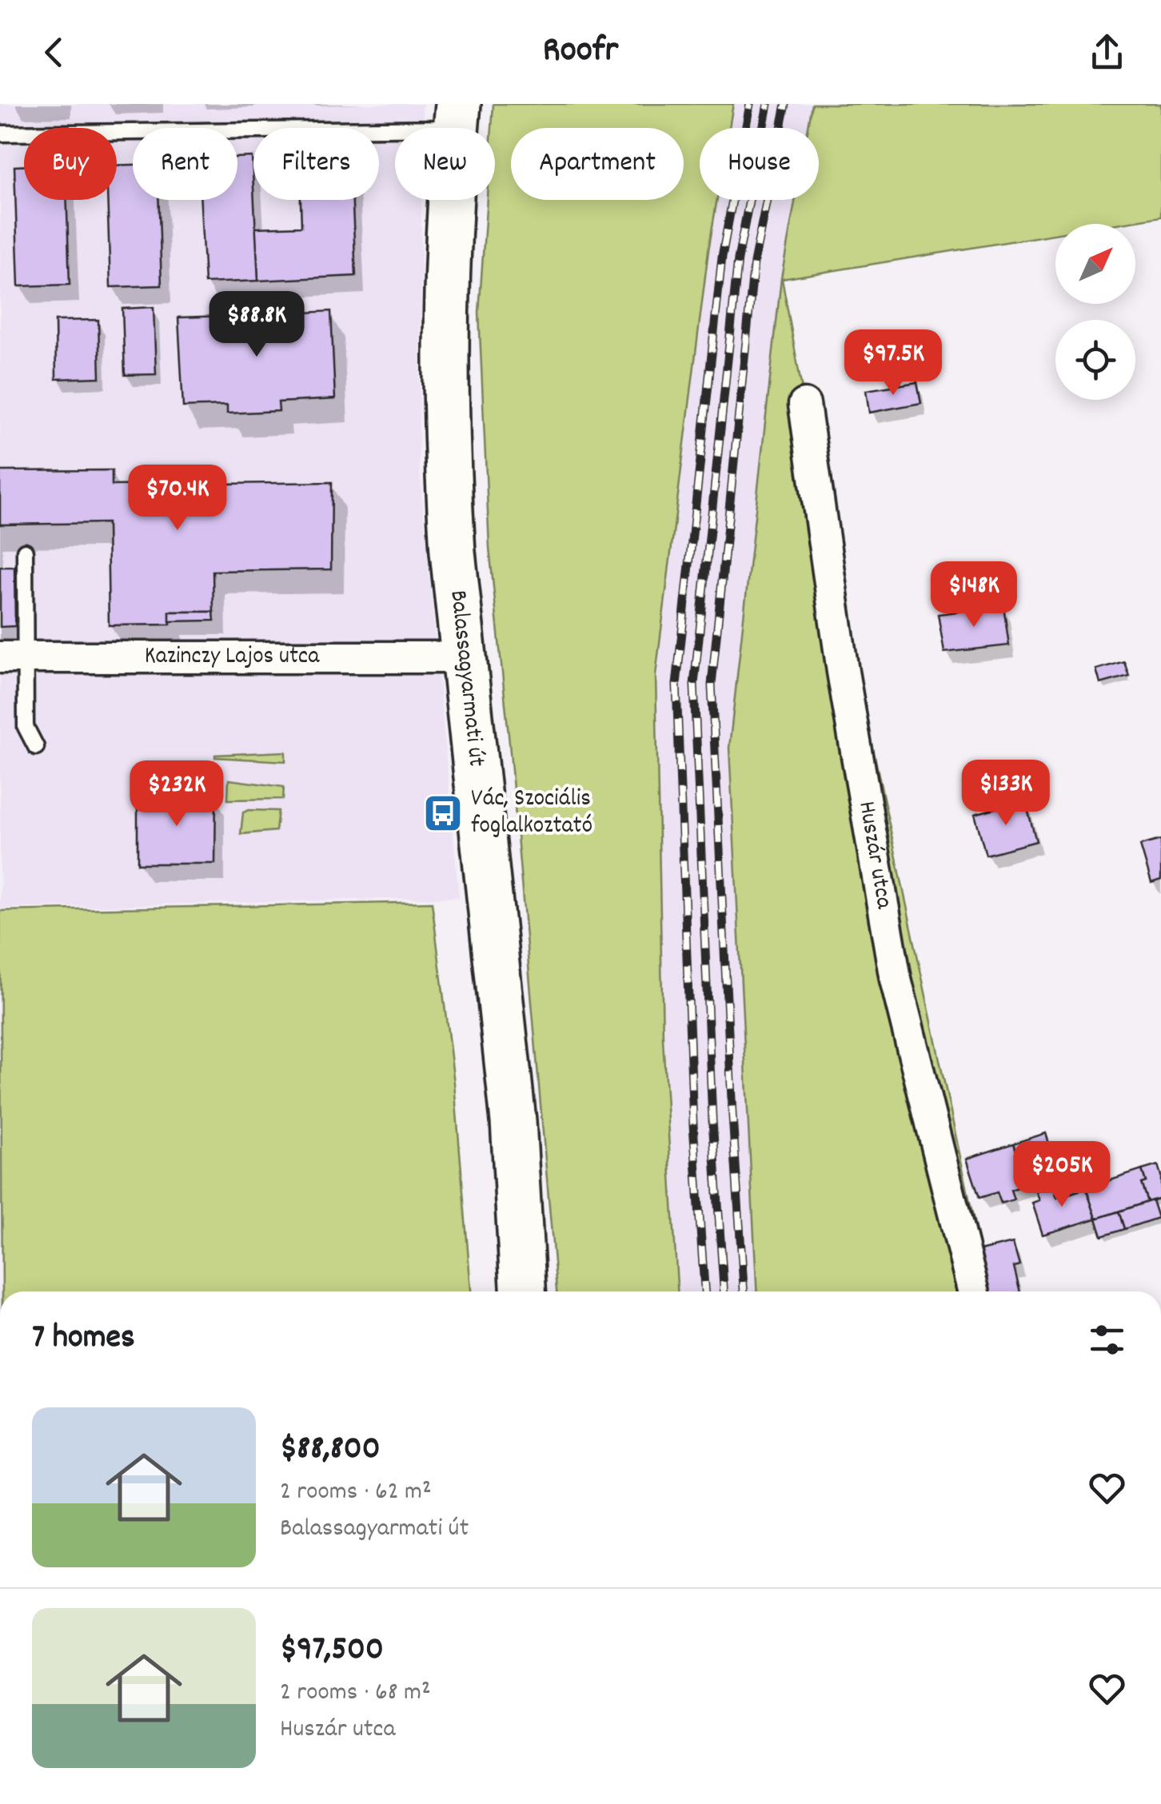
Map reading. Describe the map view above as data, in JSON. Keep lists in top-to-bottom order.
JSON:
{
  "streets": {
    "main road": ["Balassagyarmati út"],
    "street": ["Kazinczy Lajos utca", "Huszár utca"]
  },
  "crossings": [
    ["Kazinczy Lajos utca", "Balassagyarmati út"]
  ],
  "places": {
    "bus stop": ["Vác, Szociális foglalkoztató"]
  },
  "north": "top right",
  "page": {
    "header": "Roofr",
    "chip": [
      "Buy",
      "Rent",
      "Filters",
      "New",
      "Apartment",
      "House"
    ],
    "price": [
      "$88.8K",
      "$97.5K",
      "$70.4K",
      "$148K",
      "$133K",
      "$232K",
      "$205K"
    ],
    "heading": "7 homes",
    "list": [
      {
        "name": "$88,800",
        "note": "2 rooms · 62 m² · Balassagyarmati út"
      },
      {
        "name": "$97,500",
        "note": "2 rooms · 68 m² · Huszár utca"
      }
    ]
  }
}
